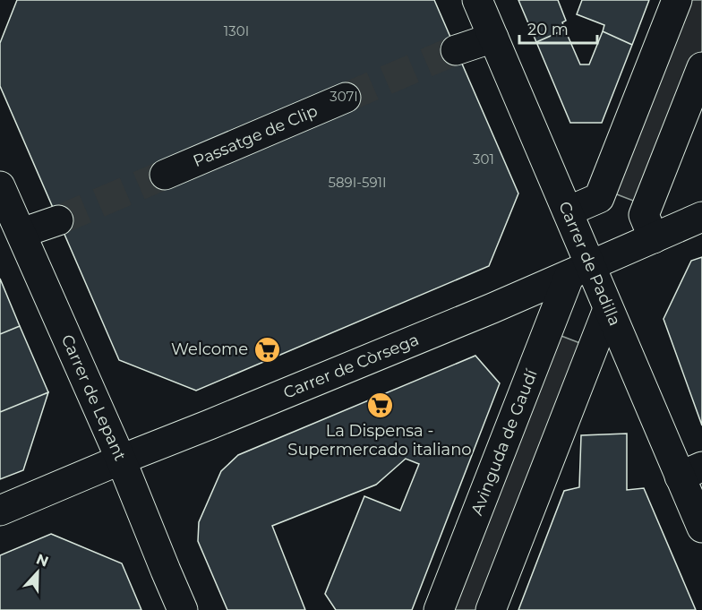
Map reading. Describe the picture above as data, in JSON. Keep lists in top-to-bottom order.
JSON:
{
  "streets": {
    "main road": [
      "Passatge de Clip",
      "Carrer de Padilla",
      "Carrer de Còrsega",
      "Carrer de Lepant",
      "Avinguda de Gaudí"
    ]
  },
  "crossings": [
    ["Carrer de Padilla", "Carrer de Còrsega"],
    ["Carrer de Padilla", "Avinguda de Gaudí"],
    ["Carrer de Còrsega", "Carrer de Lepant"],
    ["Carrer de Còrsega", "Avinguda de Gaudí"]
  ],
  "places": {
    "supermarket": ["Welcome", "La Dispensa - Supermercado italiano"]
  },
  "house_numbers": [
    "130I",
    "307I",
    "301",
    "589I-591I"
  ],
  "scale_bar": "20 m",
  "north": "top"
}
